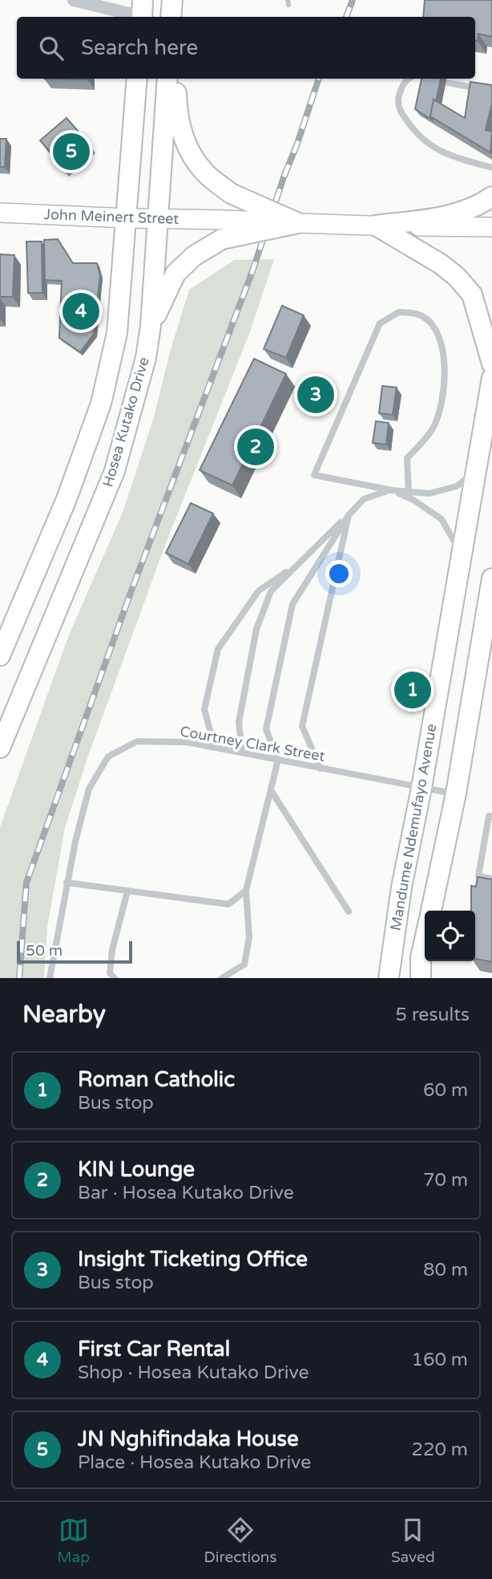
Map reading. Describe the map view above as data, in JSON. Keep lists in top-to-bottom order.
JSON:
{
  "streets": {
    "main road": ["Hosea Kutako Drive", "Mandume Ndemufayo Avenue"],
    "street": ["John Meinert Street"],
    "lane": ["Courtney Clark Street"]
  },
  "crossings": [
    ["John Meinert Street", "Hosea Kutako Drive"],
    ["Courtney Clark Street", "Mandume Ndemufayo Avenue"]
  ],
  "scale_bar": "50 m",
  "page": {
    "search": "Search here",
    "pins": [
      "5",
      "4",
      "3",
      "2",
      "1"
    ],
    "scale": "50 m",
    "heading": ["Nearby", "5 results"],
    "list": [
      {
        "mark": "1",
        "name": "Roman Catholic",
        "note": "Bus stop",
        "value": "60 m"
      },
      {
        "mark": "2",
        "name": "KIN Lounge",
        "note": "Bar · Hosea Kutako Drive",
        "value": "70 m"
      },
      {
        "mark": "3",
        "name": "Insight Ticketing Office",
        "note": "Bus stop",
        "value": "80 m"
      },
      {
        "mark": "4",
        "name": "First Car Rental",
        "note": "Shop · Hosea Kutako Drive",
        "value": "160 m"
      },
      {
        "mark": "5",
        "name": "JN Nghifindaka House",
        "note": "Place · Hosea Kutako Drive",
        "value": "220 m"
      }
    ],
    "nav": ["Map", "Directions", "Saved"]
  }
}
